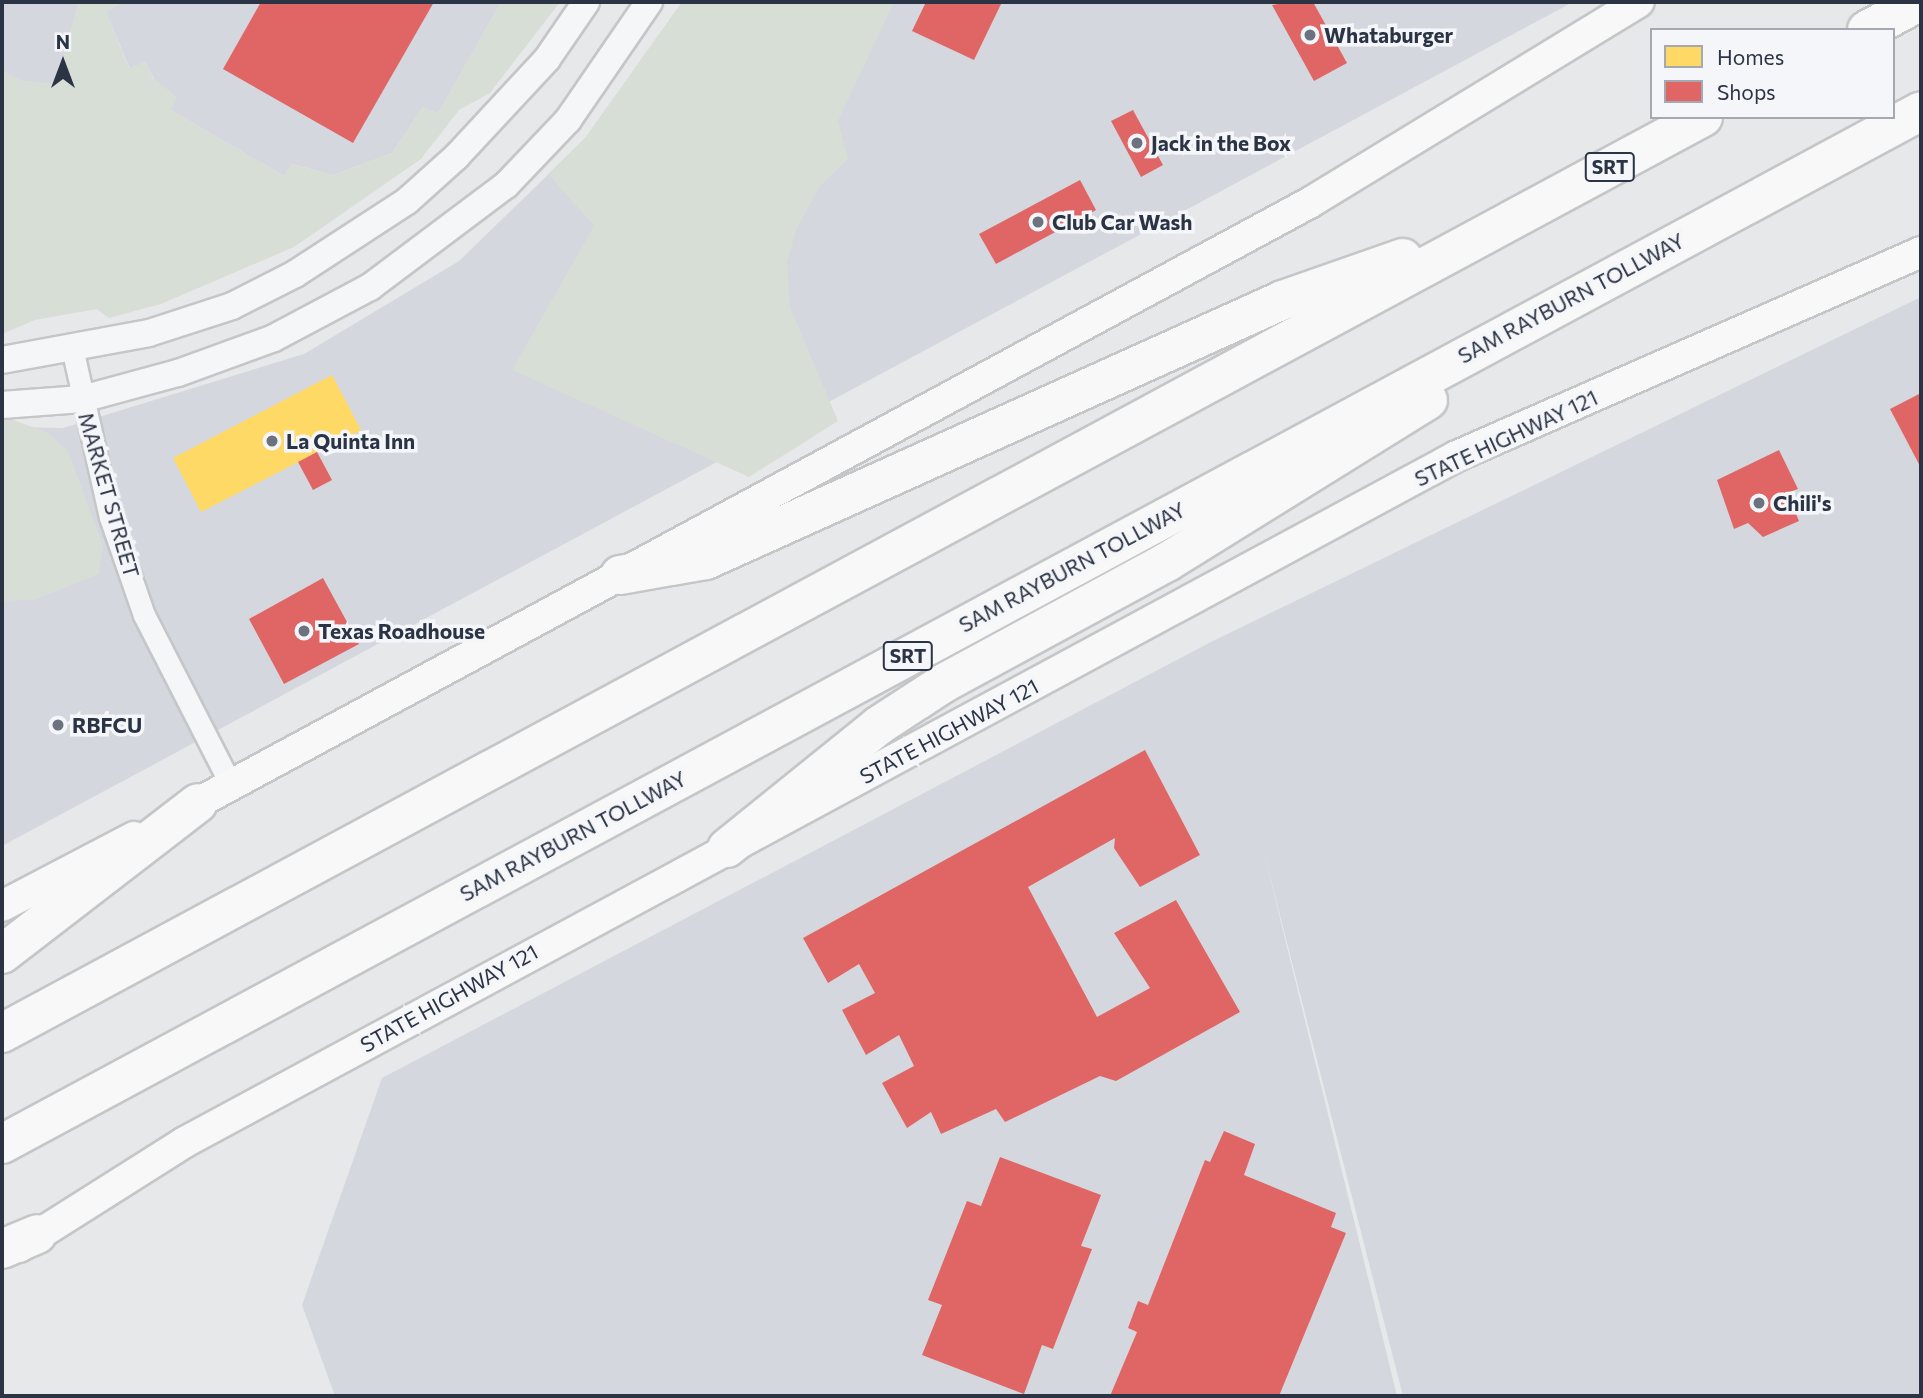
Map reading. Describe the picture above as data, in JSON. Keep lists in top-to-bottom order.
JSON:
{
  "streets": {
    "highway": ["SRT", "SAM RAYBURN TOLLWAY"],
    "main road": ["STATE HIGHWAY 121"],
    "street": ["MARKET STREET"]
  },
  "places": [
    "Whataburger",
    "Jack in the Box",
    "Club Car Wash",
    "La Quinta Inn",
    "Chili's",
    "Texas Roadhouse",
    "RBFCU"
  ],
  "legend": ["Homes", "Shops"],
  "north": "top"
}
